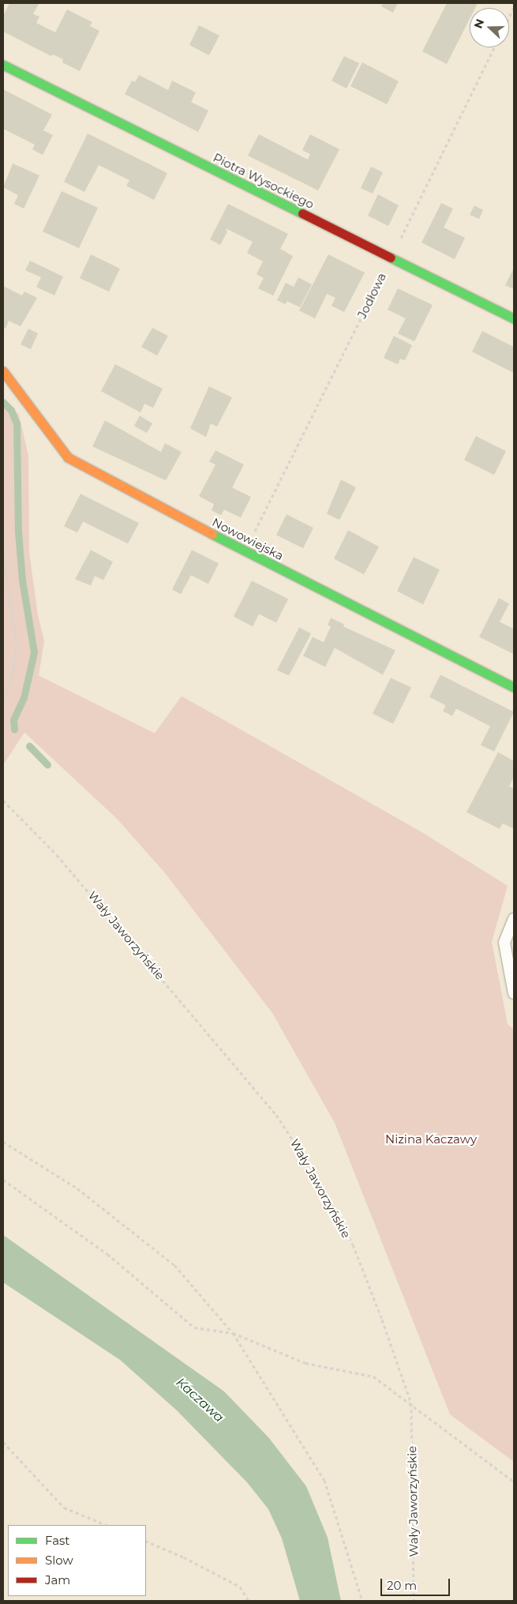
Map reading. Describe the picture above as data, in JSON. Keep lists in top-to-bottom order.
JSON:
{
  "streets": {
    "street": ["Piotra Wysockiego", "Nowowiejska"],
    "path": ["Jodłowa", "Wały Jaworzyńskie"]
  },
  "crossings": [
    ["Piotra Wysockiego", "Jodłowa"],
    ["Jodłowa", "Nowowiejska"]
  ],
  "water": ["Kaczawa"],
  "parks": ["Nizina Kaczawy"],
  "legend": ["Fast", "Slow", "Jam"],
  "scale_bar": "20 m",
  "north": "left"
}
